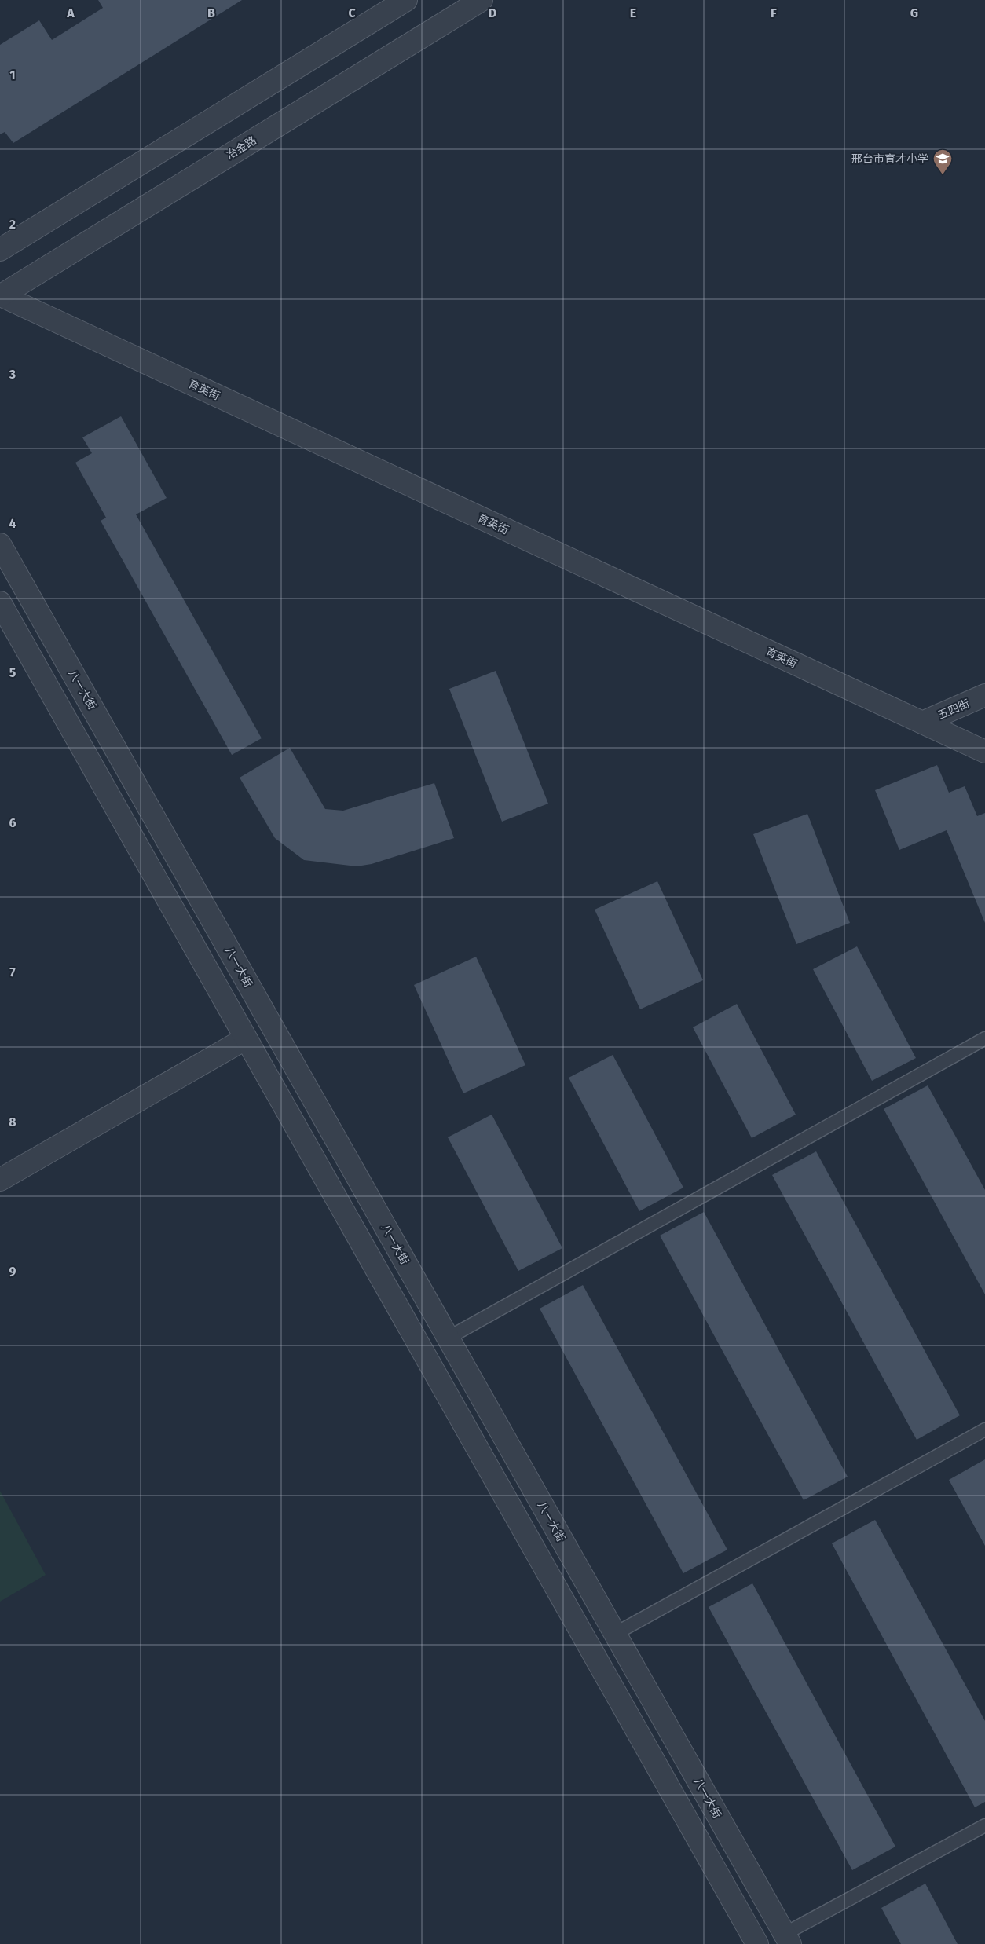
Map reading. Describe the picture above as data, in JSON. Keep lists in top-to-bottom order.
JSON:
{
  "streets": {
    "street": [
      "冶金路",
      "育英街",
      "八一大街",
      "五四街"
    ]
  },
  "crossings": [
    ["冶金路", "育英街"],
    ["育英街", "五四街"]
  ],
  "places": {
    "school or university": ["邢台市育才小学"]
  },
  "grid": {
    "columns": [
      "A",
      "B",
      "C",
      "D",
      "E",
      "F",
      "G"
    ],
    "rows": [
      "1",
      "2",
      "3",
      "4",
      "5",
      "6",
      "7",
      "8",
      "9"
    ]
  }
}
